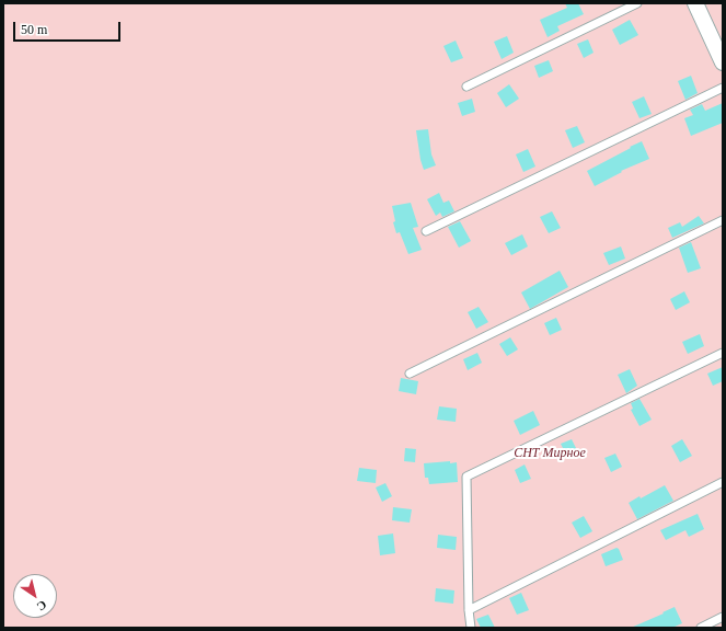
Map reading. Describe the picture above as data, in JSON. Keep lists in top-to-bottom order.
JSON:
{
  "parks": ["СНТ Мирное"],
  "scale_bar": "50 m",
  "north": "bottom right"
}
